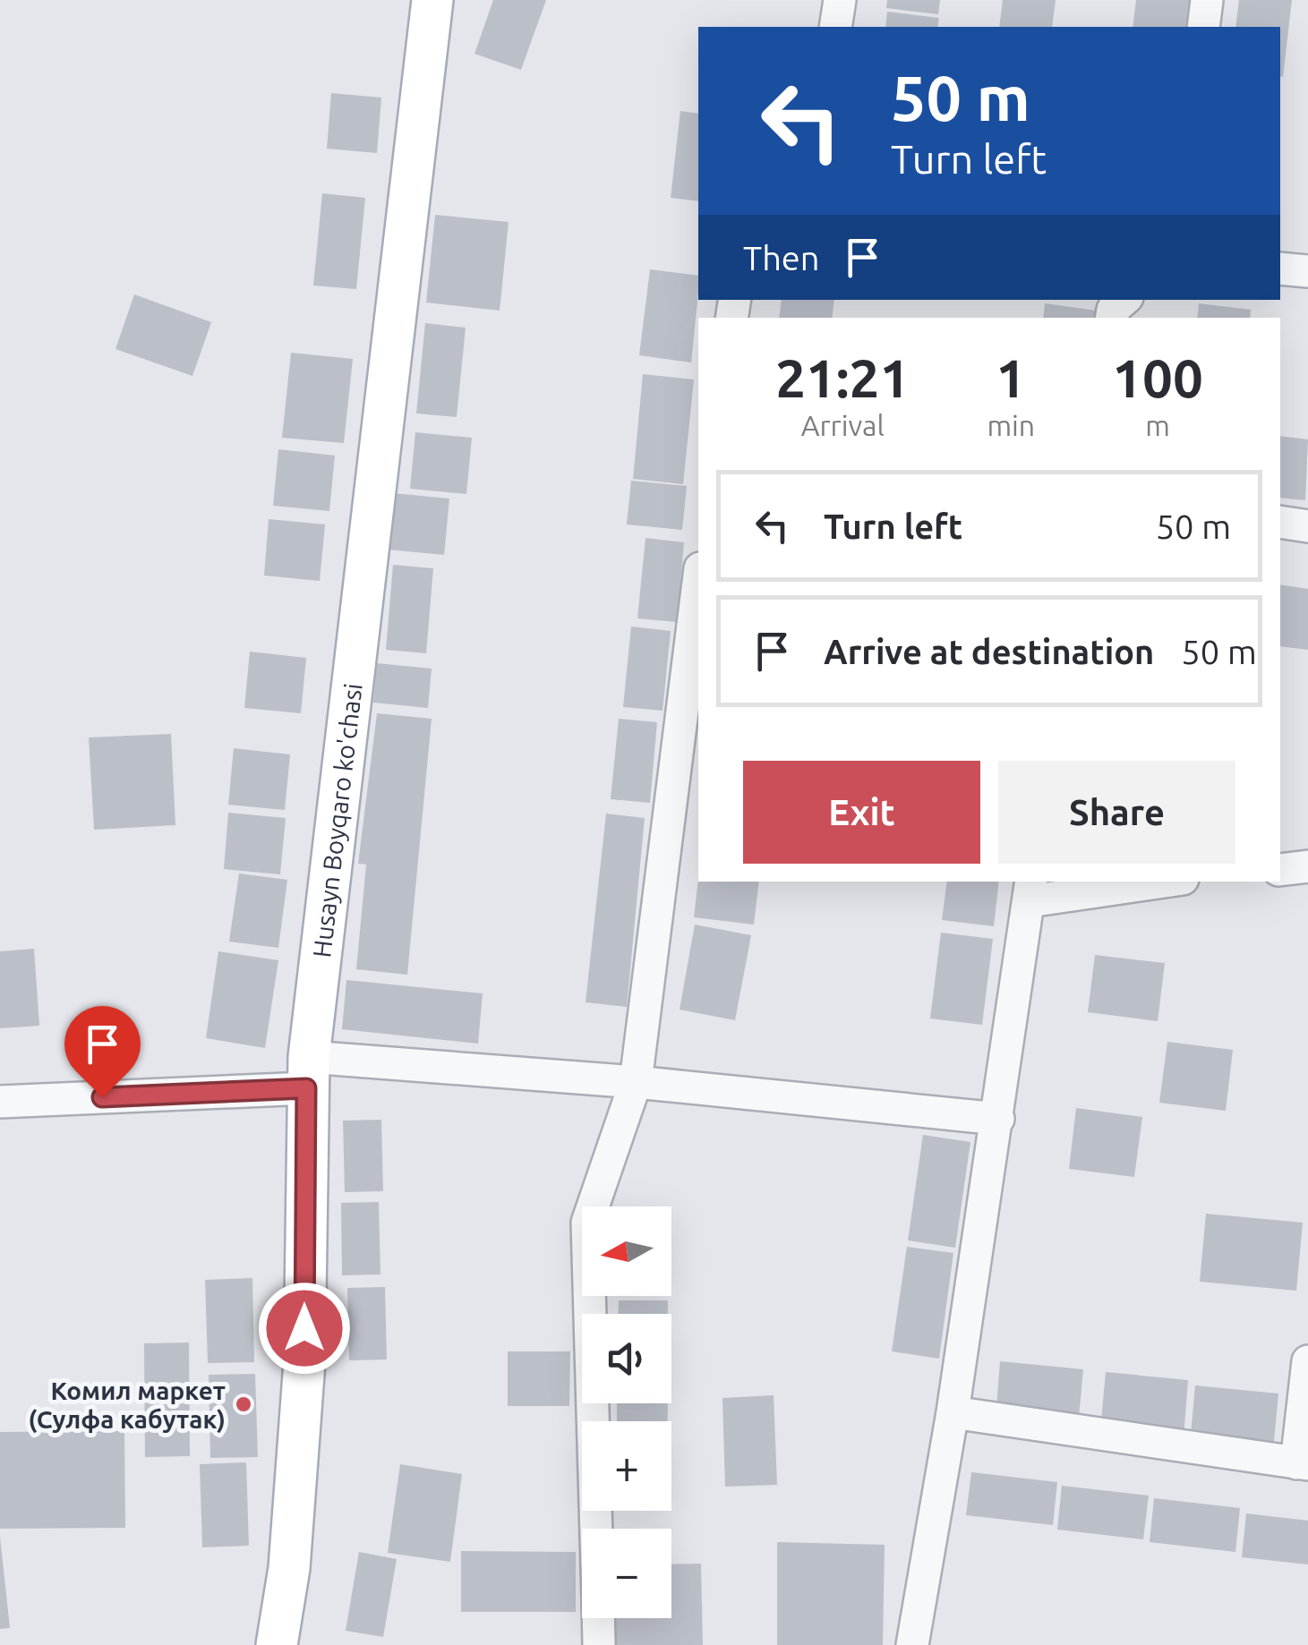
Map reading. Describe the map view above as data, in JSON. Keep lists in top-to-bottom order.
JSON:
{
  "streets": {
    "main road": ["Husayn Boyqaro ko'chasi"]
  },
  "places": ["Комил маркет (Сулфа кабутак)"],
  "north": "left",
  "page": {
    "turn": ["50 m", "Turn left"],
    "then": "Then",
    "eta": [
      "21:21",
      "Arrival",
      "1",
      "min",
      "100",
      "m"
    ],
    "list": [
      {
        "name": "Turn left",
        "value": "50 m"
      },
      {
        "name": "Arrive at destination",
        "value": "50 m"
      }
    ],
    "buttons": ["Exit", "Share"],
    "map_buttons": ["+", "−"]
  }
}
